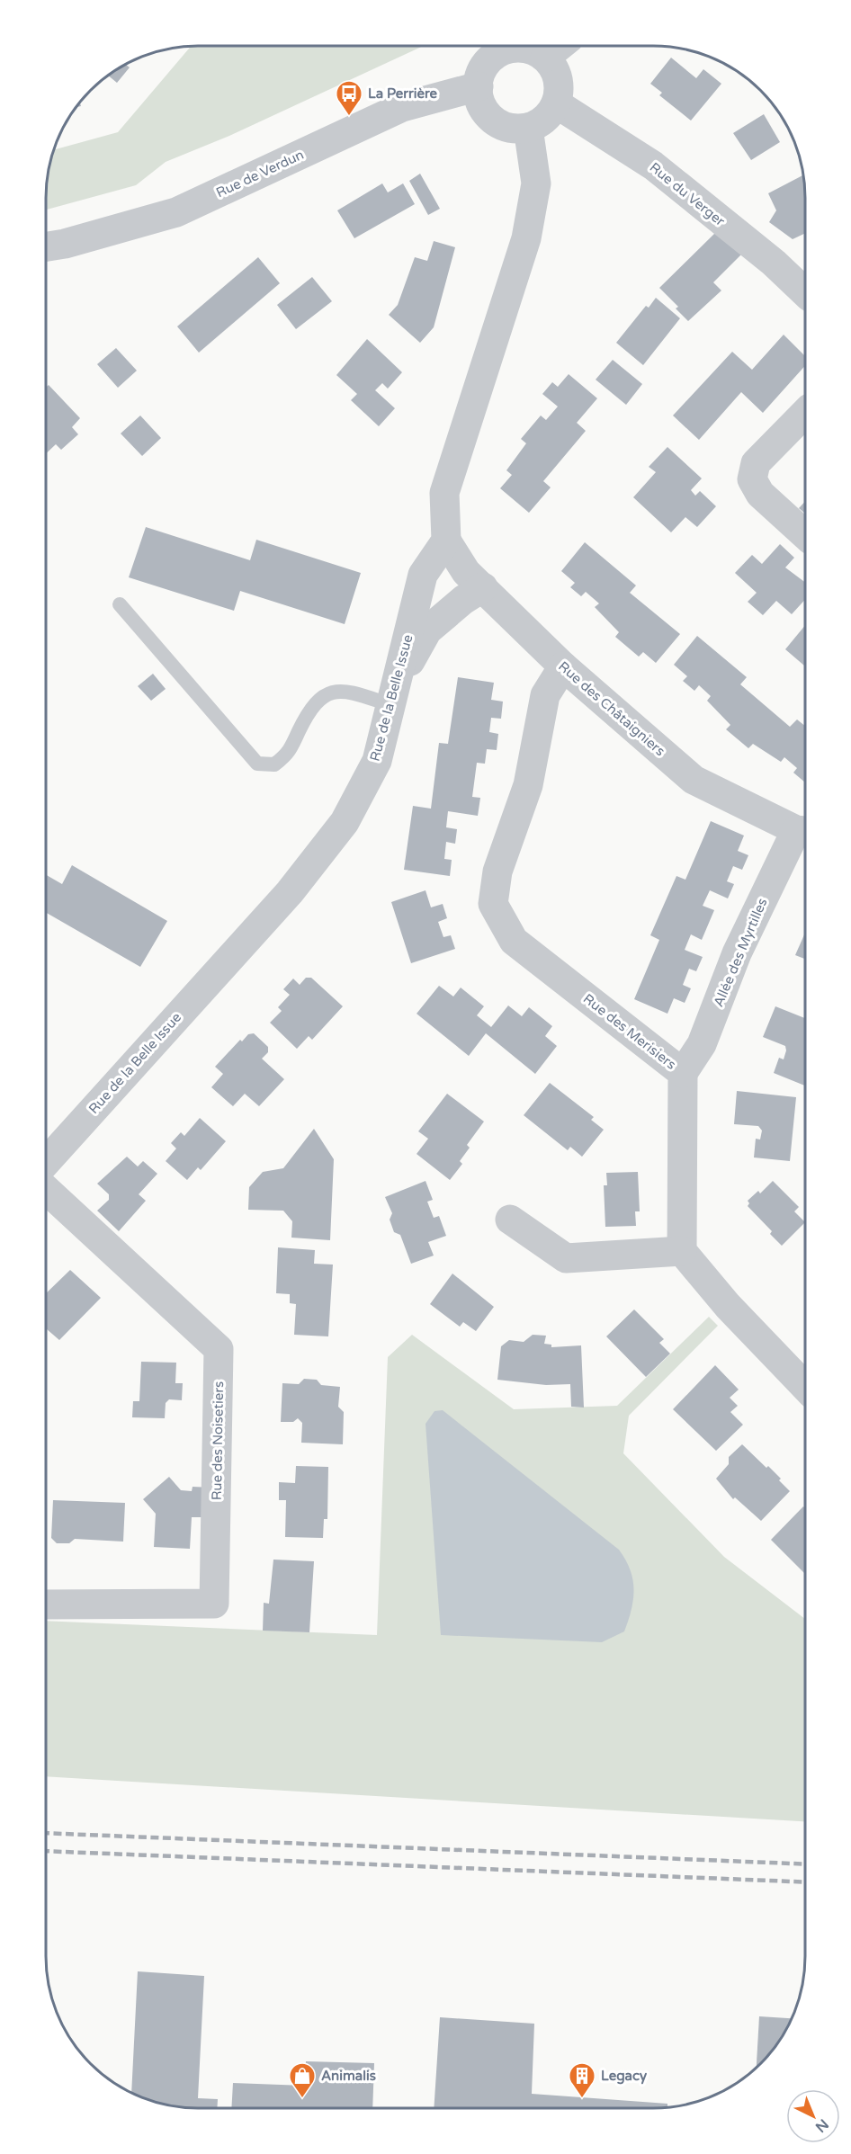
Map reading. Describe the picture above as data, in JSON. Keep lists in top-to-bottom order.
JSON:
{
  "streets": {
    "street": [
      "Rue de Verdun",
      "Rue du Verger",
      "Rue de la Belle Issue",
      "Rue des Châtaigniers",
      "Allée des Myrtilles",
      "Rue des Merisiers",
      "Rue des Noisetiers"
    ]
  },
  "crossings": [
    ["Rue de Verdun", "Rue du Verger"],
    ["Rue de la Belle Issue", "Rue des Châtaigniers"],
    ["Rue des Châtaigniers", "Allée des Myrtilles"],
    ["Rue des Châtaigniers", "Rue des Merisiers"],
    ["Allée des Myrtilles", "Rue des Merisiers"]
  ],
  "places": {
    "bus stop": ["La Perrière"],
    "shop": ["Animalis"],
    "building": ["Legacy"]
  },
  "north": "bottom right"
}
